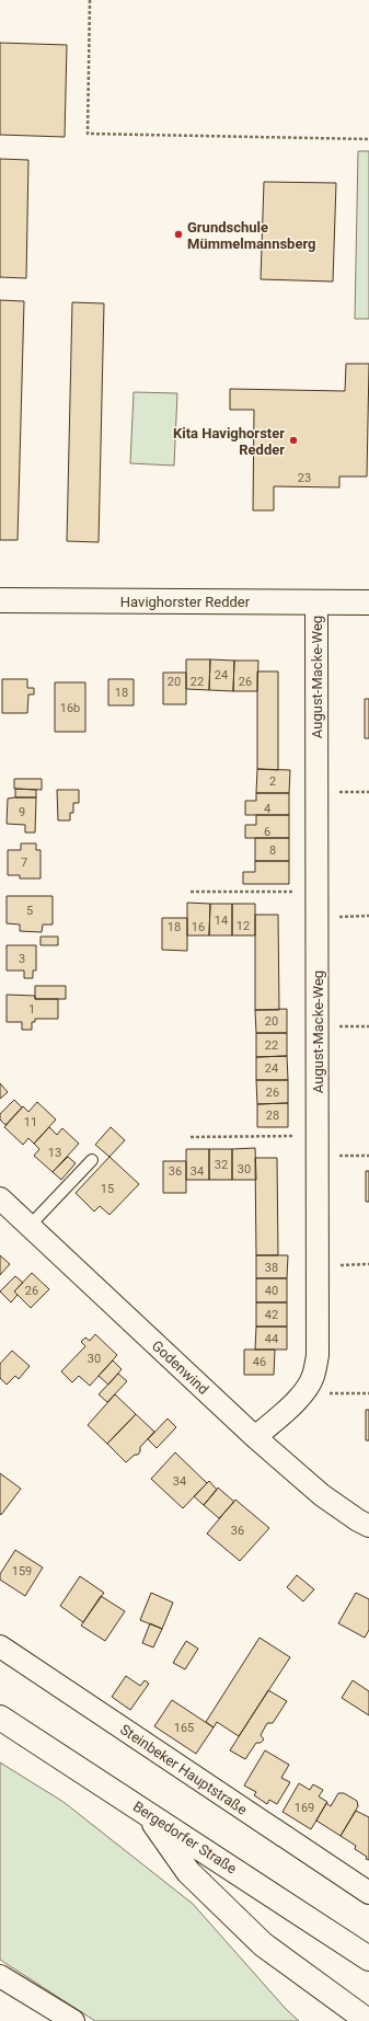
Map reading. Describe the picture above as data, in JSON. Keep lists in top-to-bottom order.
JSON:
{
  "streets": {
    "main road": ["Havighorster Redder", "Bergedorfer Straße"],
    "street": ["August-Macke-Weg", "Godenwind", "Steinbeker Hauptstraße"]
  },
  "crossings": [
    ["Havighorster Redder", "August-Macke-Weg"],
    ["August-Macke-Weg", "Godenwind"]
  ],
  "places": ["Grundschule Mümmelmannsberg", "Kita Havighorster Redder"],
  "house_numbers": [
    "23",
    "24",
    "20",
    "22",
    "26",
    "18",
    "16b",
    "2",
    "4",
    "9",
    "6",
    "8",
    "7",
    "5",
    "14",
    "12",
    "18",
    "16",
    "3",
    "1",
    "20",
    "22",
    "24",
    "26",
    "28",
    "11",
    "13",
    "32",
    "30",
    "36",
    "34",
    "15",
    "38",
    "26",
    "40",
    "42",
    "44",
    "30",
    "46",
    "34",
    "36",
    "159",
    "165",
    "169"
  ]
}
